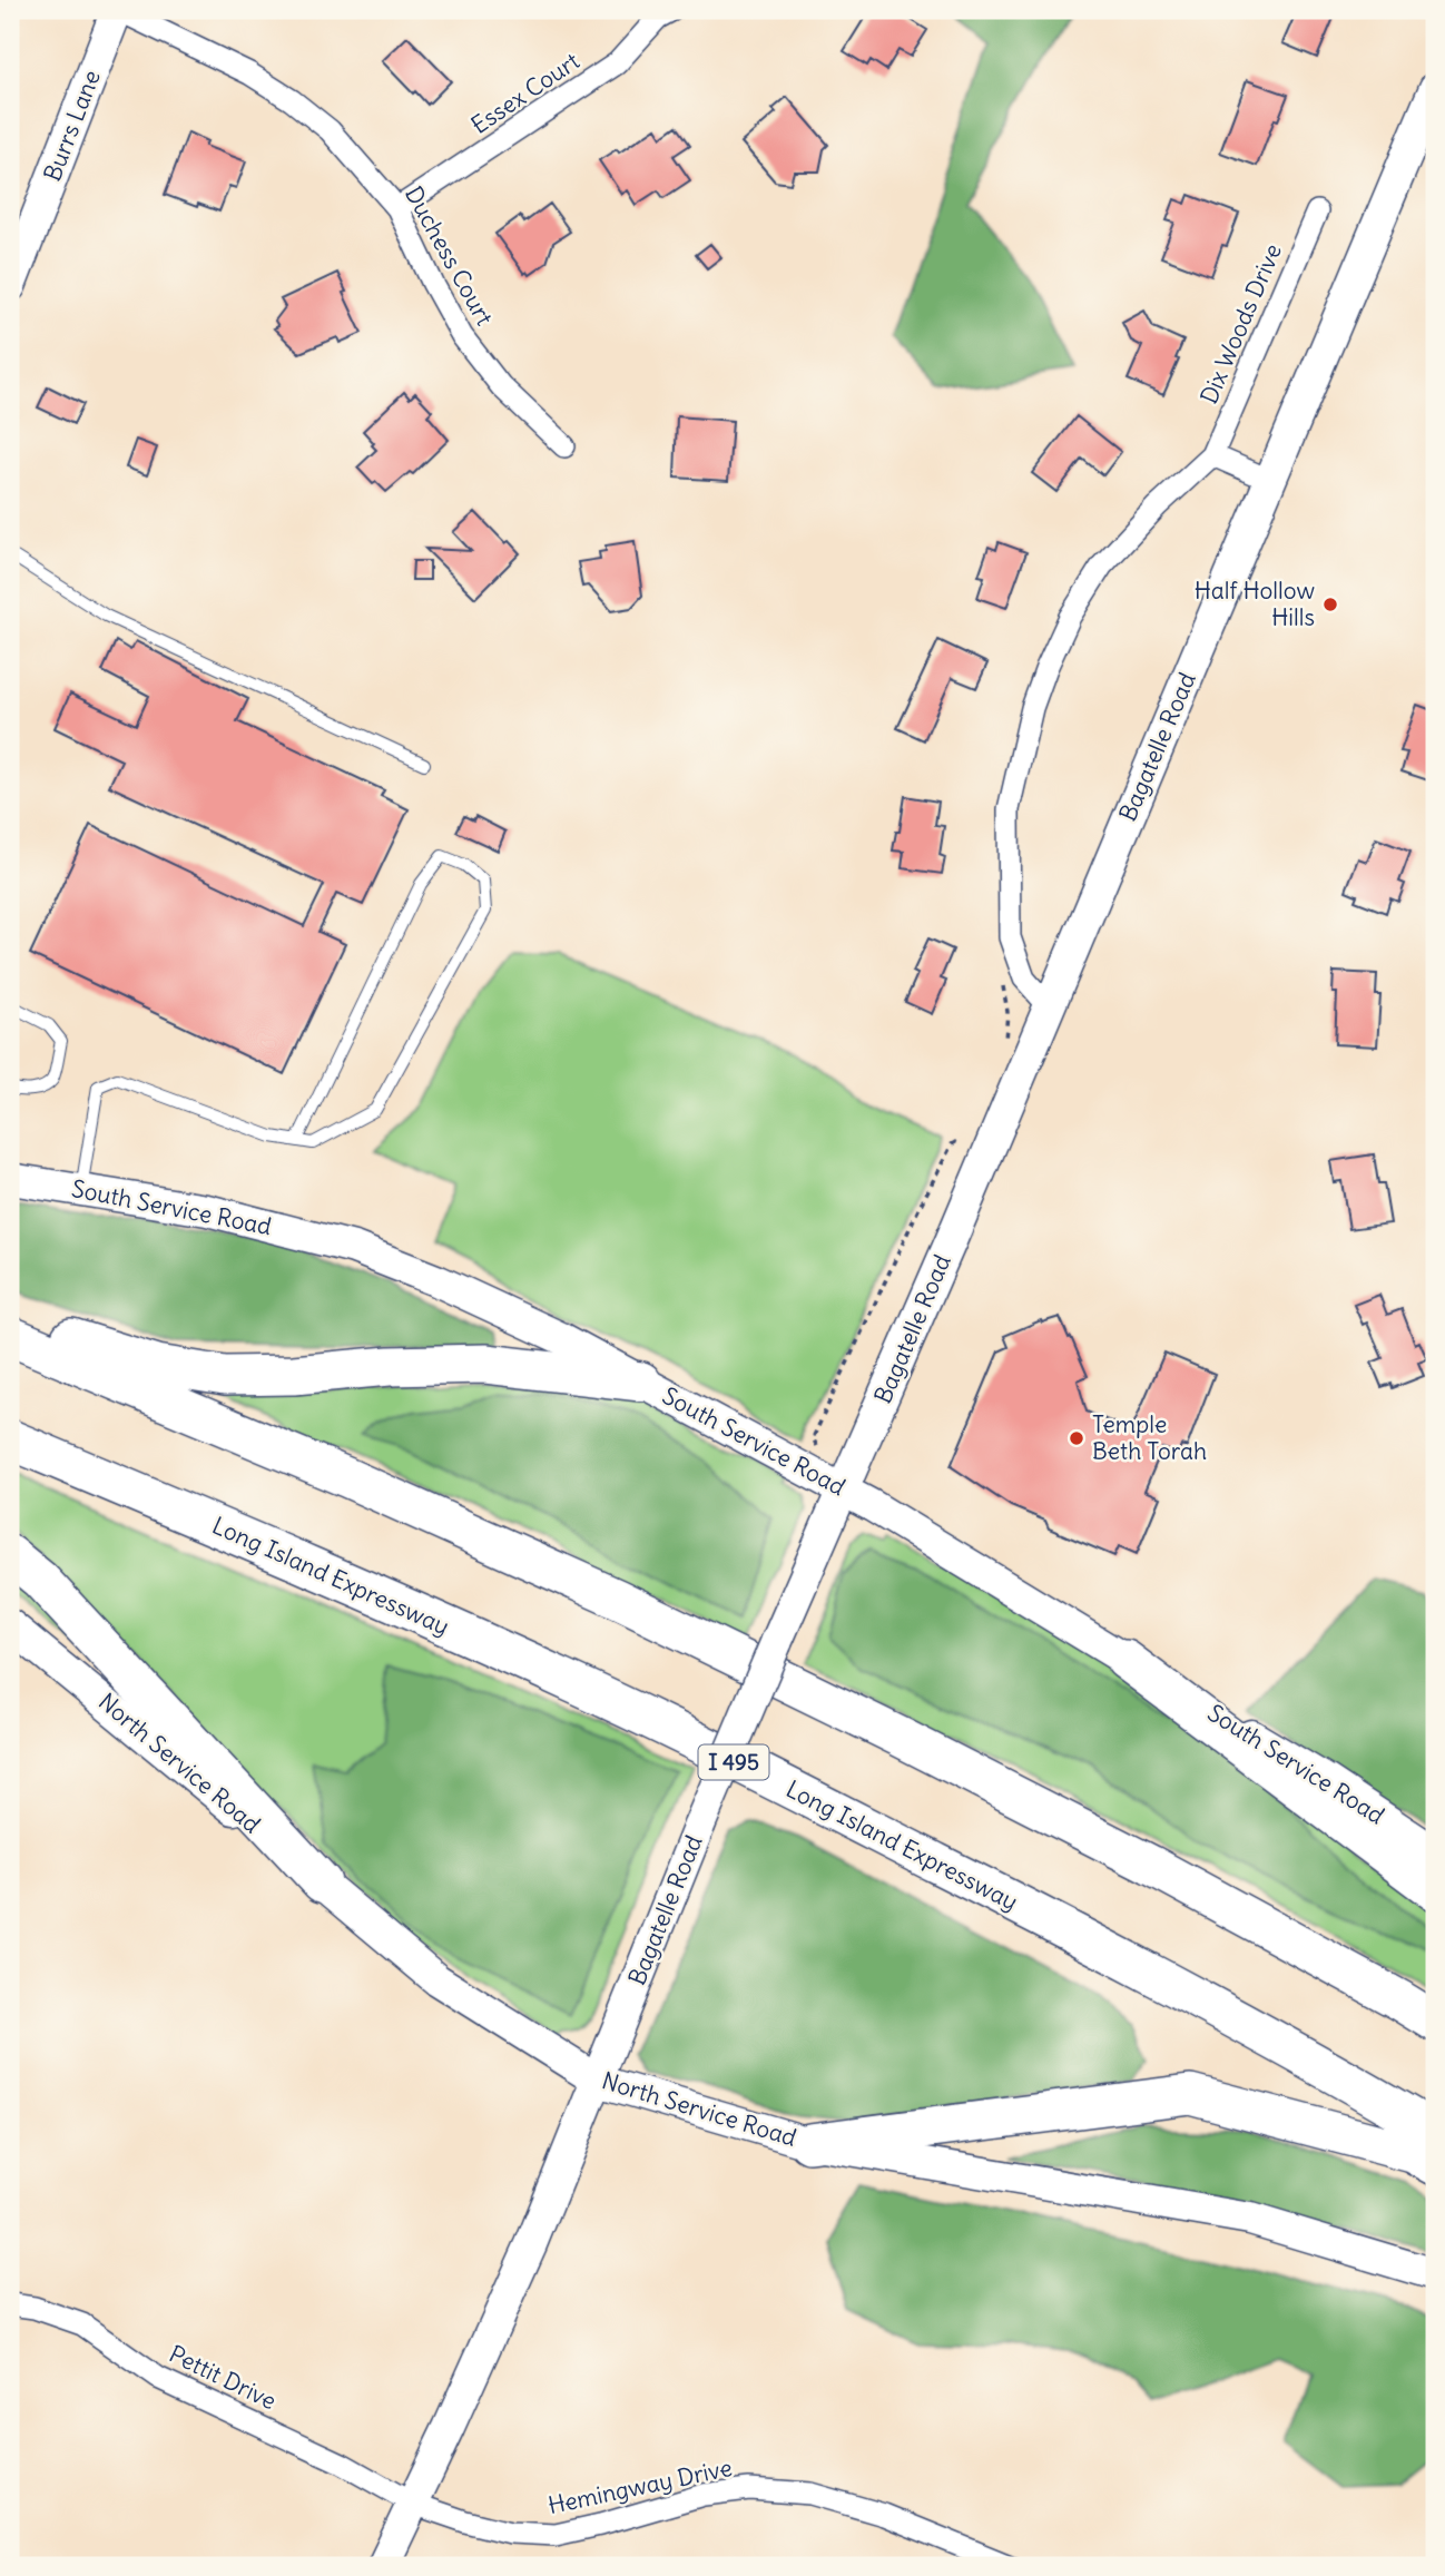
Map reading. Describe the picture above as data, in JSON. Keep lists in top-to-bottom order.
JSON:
{
  "streets": {
    "highway": ["Long Island Expressway", "I 495"],
    "main road": [
      "Burrs Lane",
      "Bagatelle Road",
      "South Service Road",
      "North Service Road"
    ],
    "street": [
      "Essex Court",
      "Duchess Court",
      "Dix Woods Drive",
      "Pettit Drive",
      "Hemingway Drive"
    ]
  },
  "crossings": [
    ["Essex Court", "Duchess Court"],
    ["Burrs Lane", "Duchess Court"],
    ["Dix Woods Drive", "Bagatelle Road"],
    ["Bagatelle Road", "South Service Road"],
    ["Bagatelle Road", "North Service Road"],
    ["Bagatelle Road", "Pettit Drive"],
    ["Bagatelle Road", "Hemingway Drive"],
    ["Pettit Drive", "Hemingway Drive"]
  ],
  "places": ["Half Hollow Hills", "Temple Beth Torah"]
}
